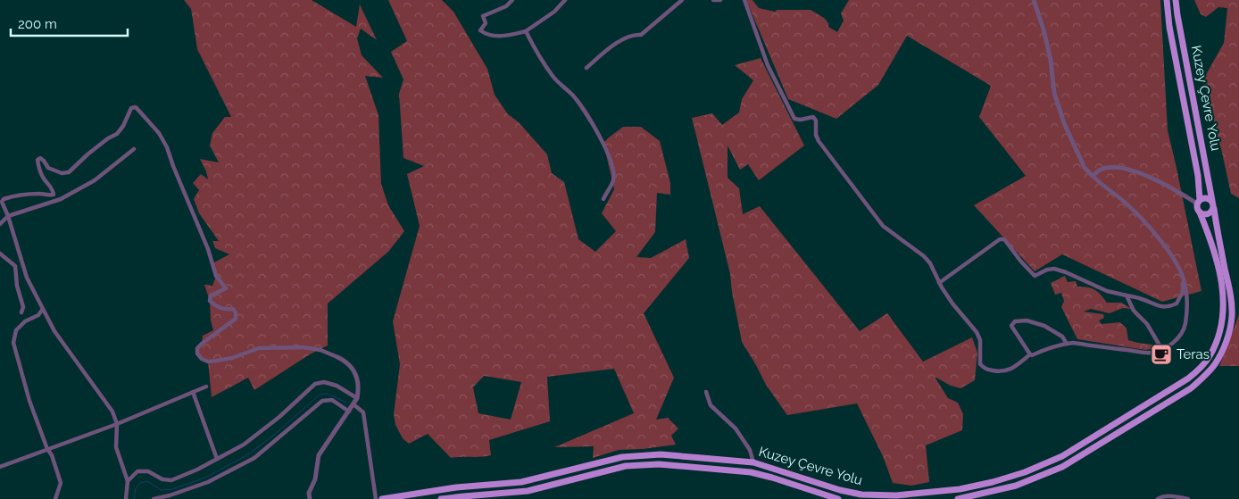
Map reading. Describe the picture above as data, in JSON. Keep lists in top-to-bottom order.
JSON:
{
  "streets": {
    "main road": ["Kuzey Çevre Yolu"]
  },
  "places": {
    "cafe": ["Teras"]
  },
  "scale_bar": "200 m"
}
